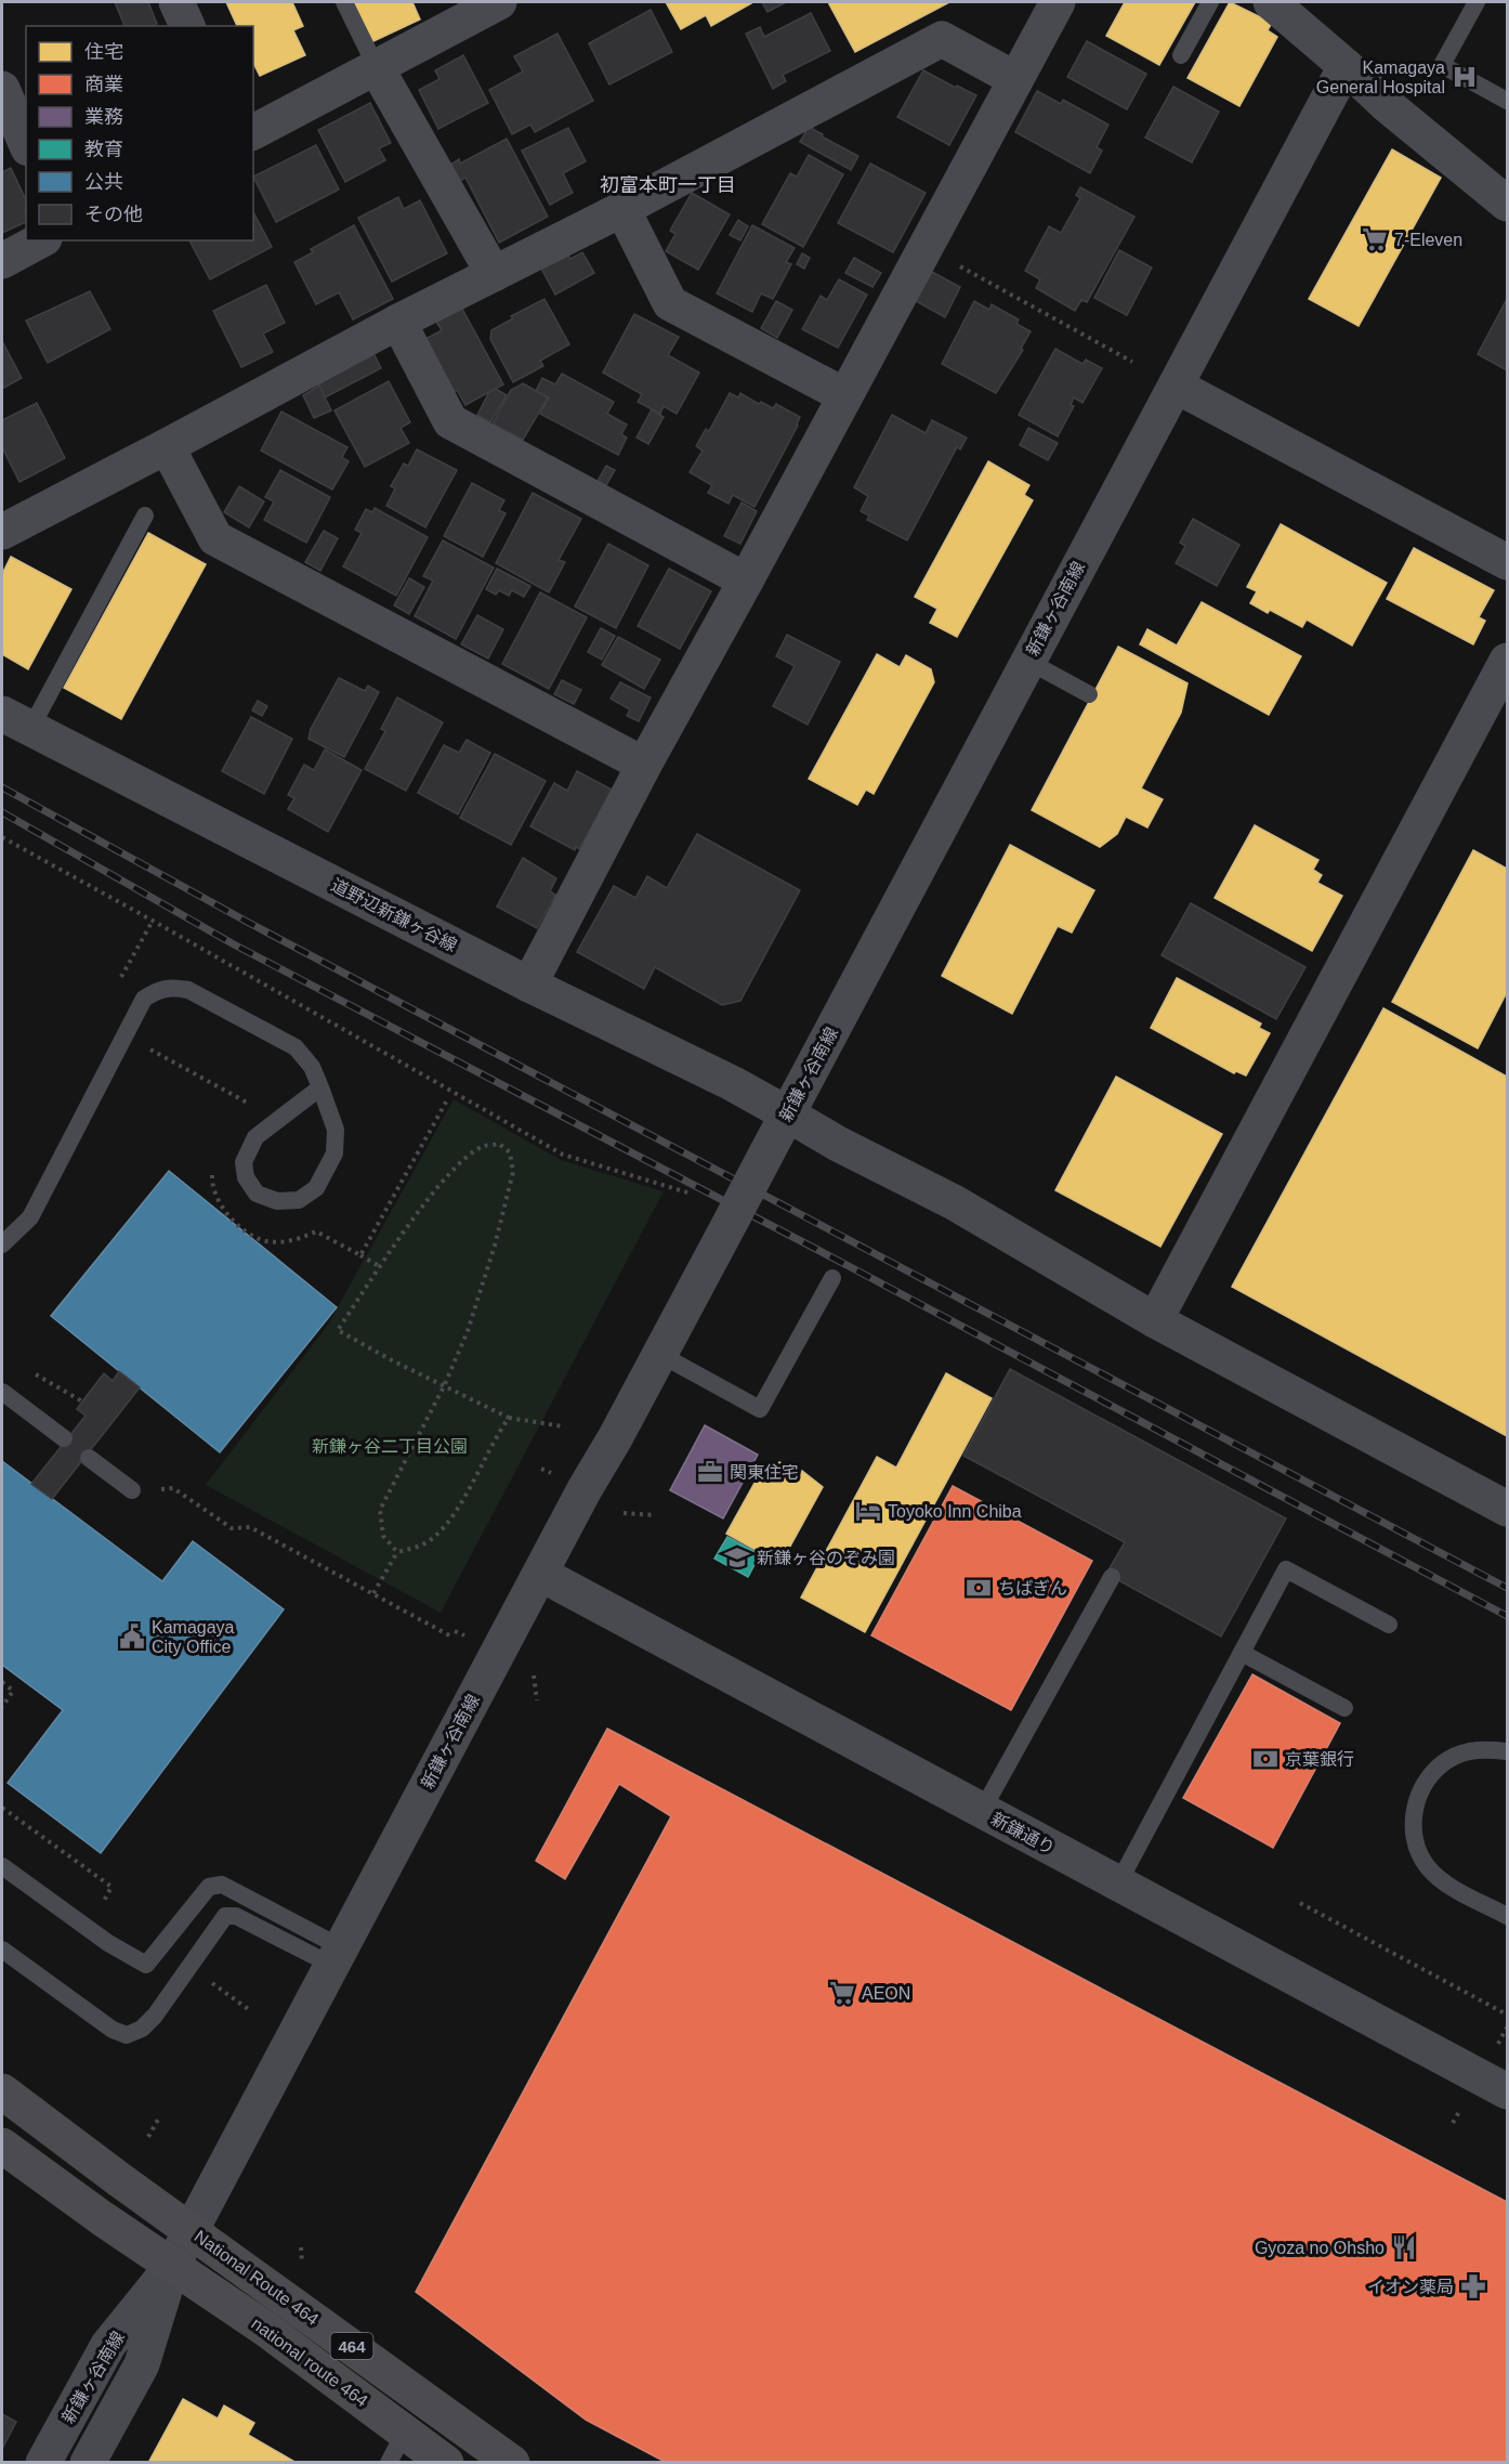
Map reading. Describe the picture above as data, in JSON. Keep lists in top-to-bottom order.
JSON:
{
  "streets": {
    "highway": ["National Route 464", "464", "national route 464"],
    "street": ["新鎌ヶ谷南線", "道野辺新鎌ヶ谷線", "新鎌通り"]
  },
  "crossings": [
    ["新鎌ヶ谷南線", "道野辺新鎌ヶ谷線"],
    ["新鎌ヶ谷南線", "新鎌通り"],
    ["新鎌ヶ谷南線", "National Route 464"],
    ["新鎌ヶ谷南線", "464"],
    ["新鎌ヶ谷南線", "national route 464"],
    ["464", "national route 464"]
  ],
  "districts": ["初富本町一丁目"],
  "parks": ["新鎌ヶ谷二丁目公園"],
  "places": {
    "hospital": ["Kamagaya General Hospital"],
    "supermarket": ["7-Eleven", "AEON"],
    "office": ["関東住宅"],
    "hotel": ["Toyoko Inn Chiba"],
    "school or university": ["新鎌ヶ谷のぞみ園"],
    "bank": ["ちばぎん", "京葉銀行"],
    "public building": ["Kamagaya City Office"],
    "restaurant": ["Gyoza no Ohsho"],
    "pharmacy": ["イオン薬局"]
  },
  "legend": [
    "住宅",
    "商業",
    "業務",
    "教育",
    "公共",
    "その他"
  ]
}
